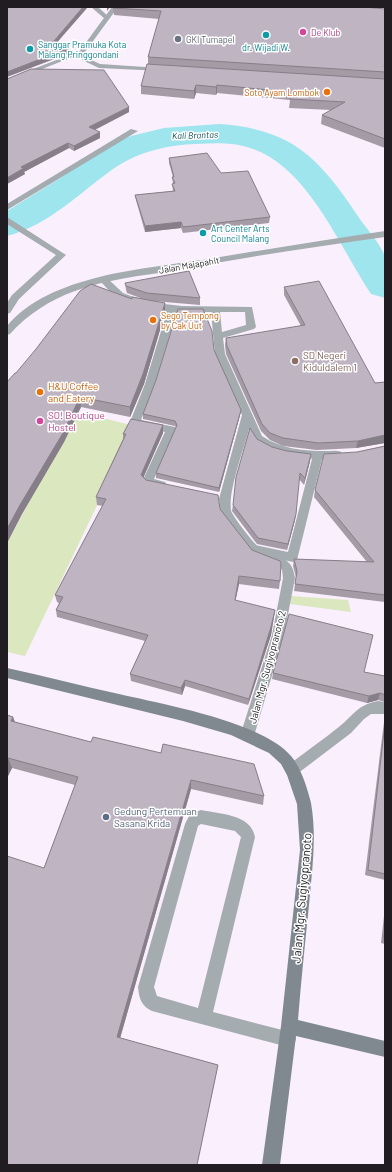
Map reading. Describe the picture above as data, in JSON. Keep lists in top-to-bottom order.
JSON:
{
  "streets": {
    "main road": ["Jalan Mgr. Sugiyopranoto"],
    "street": ["Jalan Majapahit", "Jalan Mgr. Sugiyopranoto 2"]
  },
  "crossings": [
    ["Jalan Mgr. Sugiyopranoto 2", "Jalan Mgr. Sugiyopranoto"]
  ],
  "water": ["Kali Brantas"],
  "places": [
    "De Klub",
    "dr. Wijadi W.",
    "GKI Tumapel",
    "Sanggar Pramuka Kota Malang Pringgondani",
    "Soto Ayam Lombok",
    "Art Center Arts Council Malang",
    "Sego Tempong by Cak Uut",
    "SD Negeri Kiduldalem 1",
    "H&U Coffee and Eatery",
    "SO! Boutique Hostel",
    "Gedung Pertemuan Sasana Krida"
  ]
}
